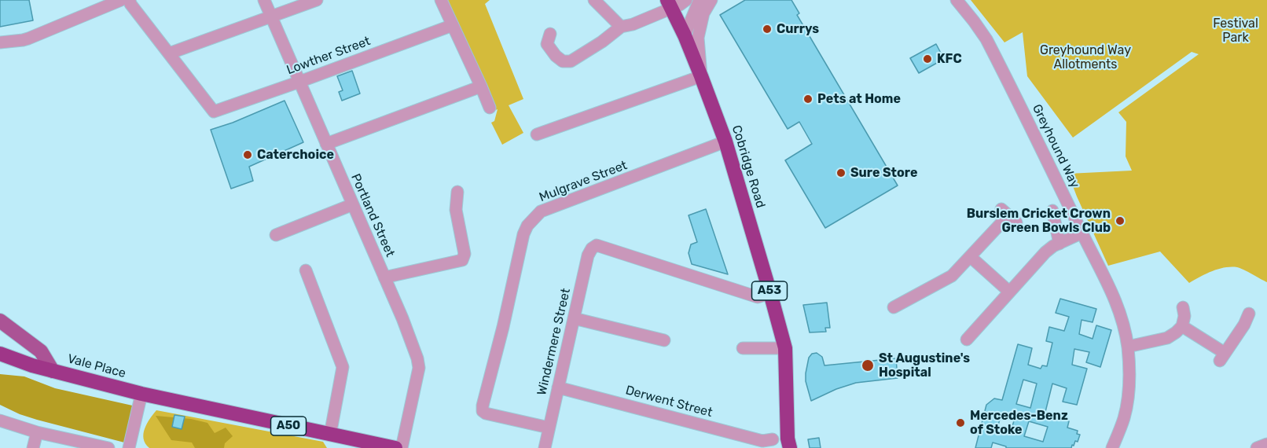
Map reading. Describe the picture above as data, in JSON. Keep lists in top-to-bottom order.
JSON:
{
  "streets": {
    "highway": [
      "Cobridge Road",
      "A53",
      "Vale Place",
      "A50"
    ],
    "street": [
      "Lowther Street",
      "Greyhound Way",
      "Mulgrave Street",
      "Portland Street",
      "Windermere Street",
      "Derwent Street"
    ]
  },
  "crossings": [
    ["Lowther Street", "Portland Street"],
    ["Cobridge Road", "Mulgrave Street"],
    ["Cobridge Road", "Windermere Street"],
    ["Mulgrave Street", "Windermere Street"],
    ["Windermere Street", "Derwent Street"],
    ["Vale Place", "A50"]
  ],
  "parks": ["Festival Park", "Greyhound Way Allotments"],
  "places": [
    "Currys",
    "KFC",
    "Pets at Home",
    "Caterchoice",
    "Sure Store",
    "Burslem Cricket Crown Green Bowls Club",
    "St Augustine's Hospital",
    "Mercedes-Benz of Stoke"
  ]
}
